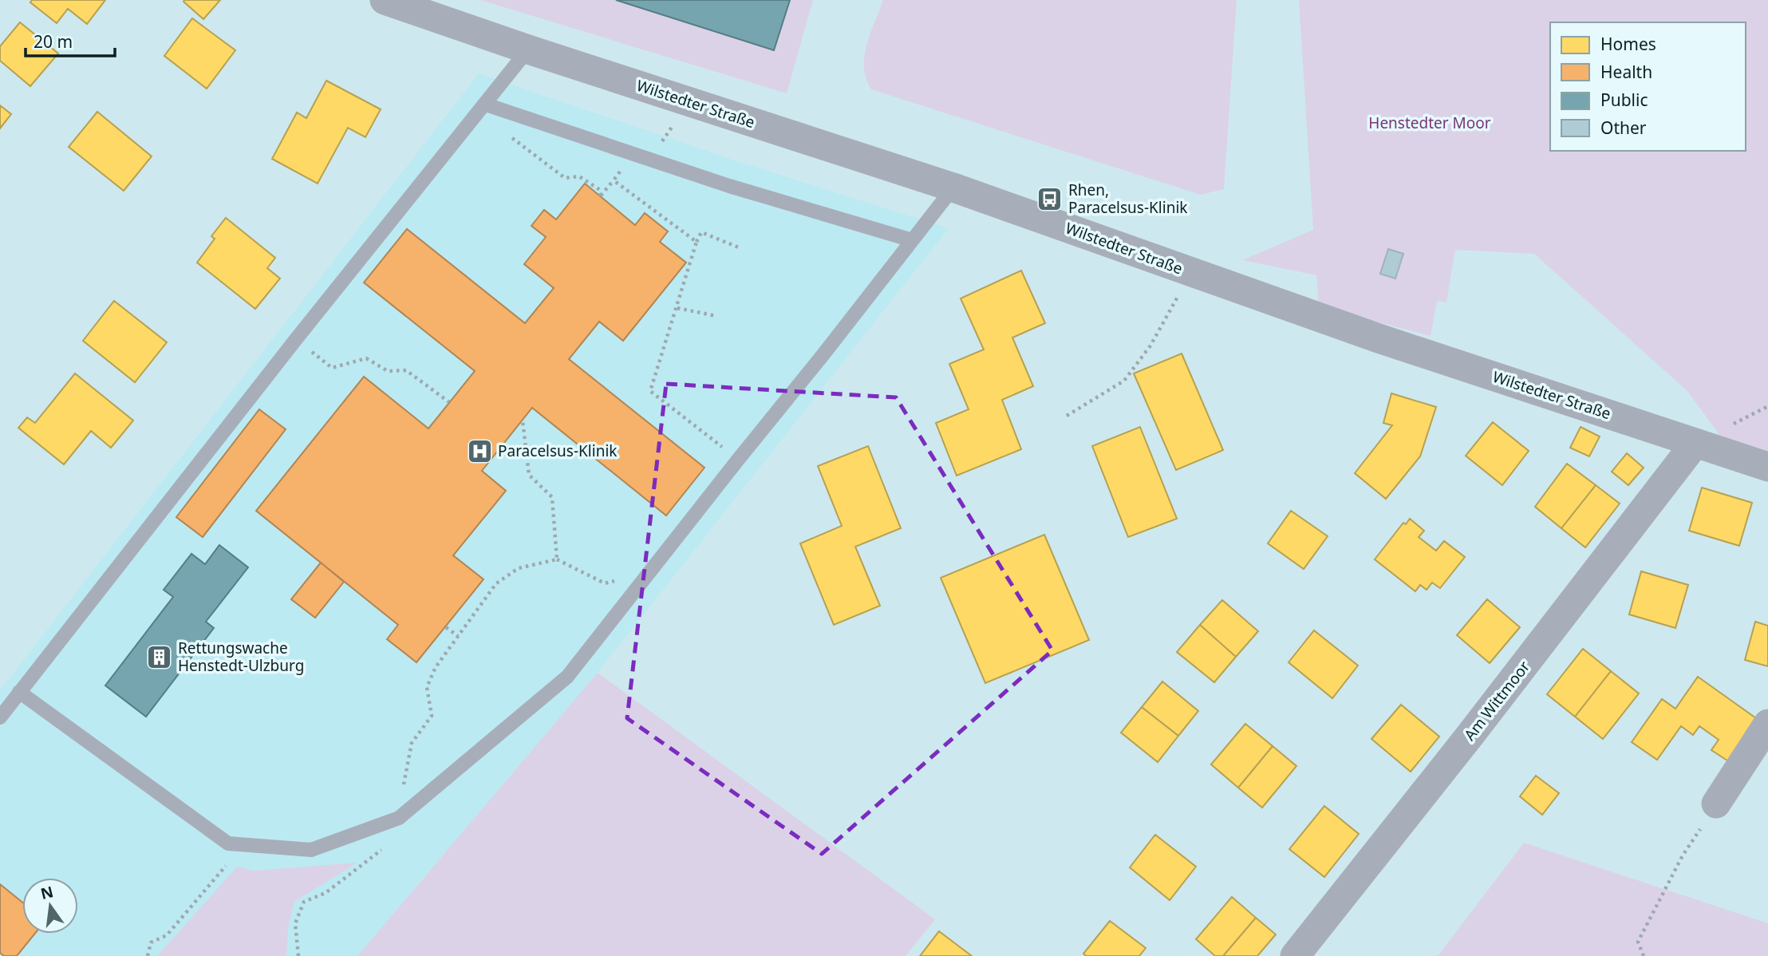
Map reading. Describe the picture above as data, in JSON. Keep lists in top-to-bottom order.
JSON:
{
  "streets": {
    "street": ["Wilstedter Straße", "Am Wittmoor"]
  },
  "crossings": [
    ["Wilstedter Straße", "Am Wittmoor"]
  ],
  "parks": ["Henstedter Moor"],
  "places": {
    "bus stop": ["Rhen, Paracelsus-Klinik"],
    "hospital": ["Paracelsus-Klinik"],
    "building": ["Rettungswache Henstedt-Ulzburg"]
  },
  "legend": [
    "Homes",
    "Health",
    "Public",
    "Other"
  ],
  "scale_bar": "20 m",
  "north": "top"
}
